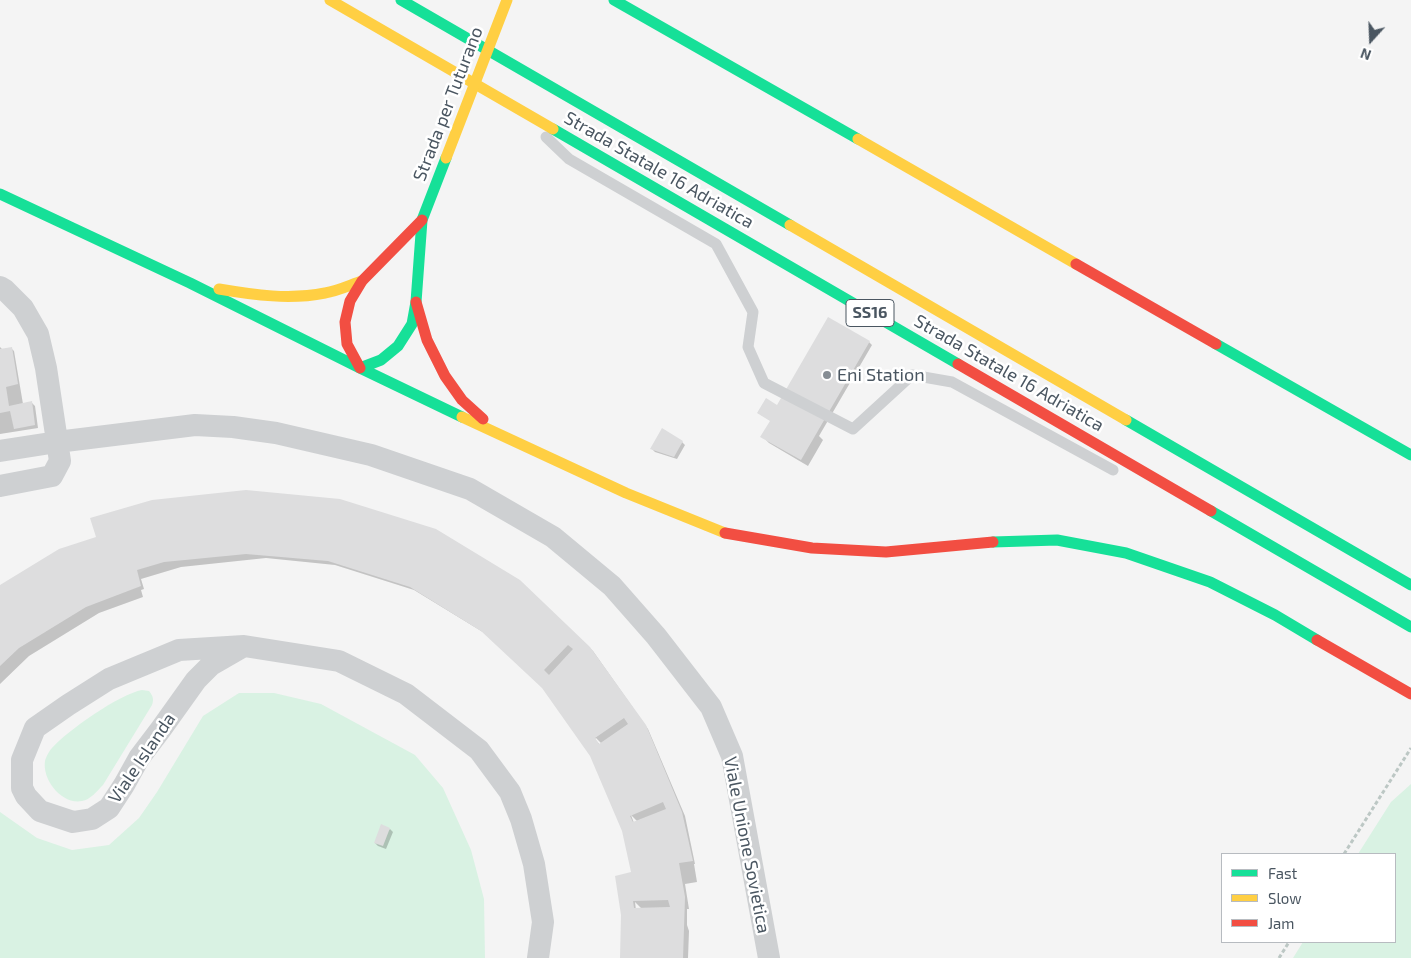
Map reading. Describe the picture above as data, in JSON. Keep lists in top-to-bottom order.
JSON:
{
  "streets": {
    "main road": ["Strada per Tuturano", "Strada Statale 16 Adriatica", "SS16"],
    "street": ["Viale Islanda", "Viale Unione Sovietica"]
  },
  "places": ["Eni Station"],
  "legend": ["Fast", "Slow", "Jam"],
  "north": "bottom"
}
